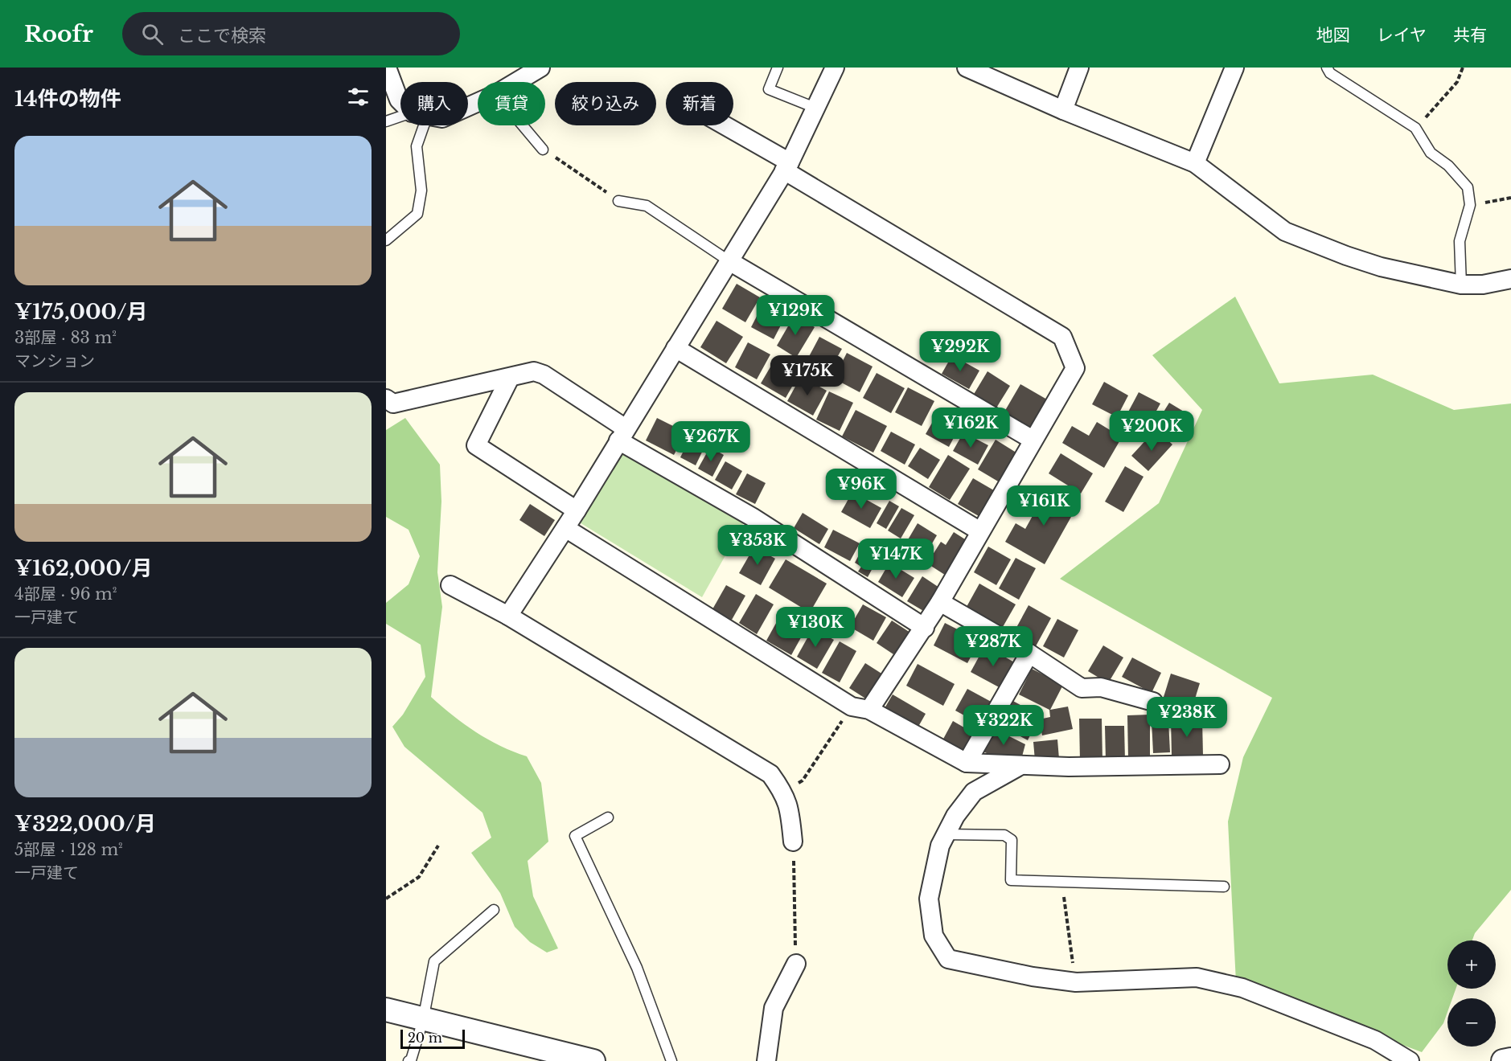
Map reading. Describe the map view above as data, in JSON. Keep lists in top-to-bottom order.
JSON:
{
  "scale_bar": "20 m",
  "page": {
    "header": "Roofr",
    "search": "ここで検索",
    "nav": ["地図", "レイヤ", "共有"],
    "heading": "14件の物件",
    "chip": [
      "購入",
      "賃貸",
      "絞り込み",
      "新着"
    ],
    "list": [
      {
        "name": "¥175,000/月",
        "note": "3部屋 · 83 m² · マンション"
      },
      {
        "name": "¥162,000/月",
        "note": "4部屋 · 96 m² · 一戸建て"
      },
      {
        "name": "¥322,000/月",
        "note": "5部屋 · 128 m² · 一戸建て"
      }
    ],
    "price": [
      "¥129K",
      "¥292K",
      "¥175K",
      "¥162K",
      "¥200K",
      "¥267K",
      "¥96K",
      "¥161K",
      "¥353K",
      "¥147K",
      "¥130K",
      "¥287K",
      "¥238K",
      "¥322K"
    ],
    "map_buttons": ["+", "−"],
    "scale": "20 m"
  }
}
